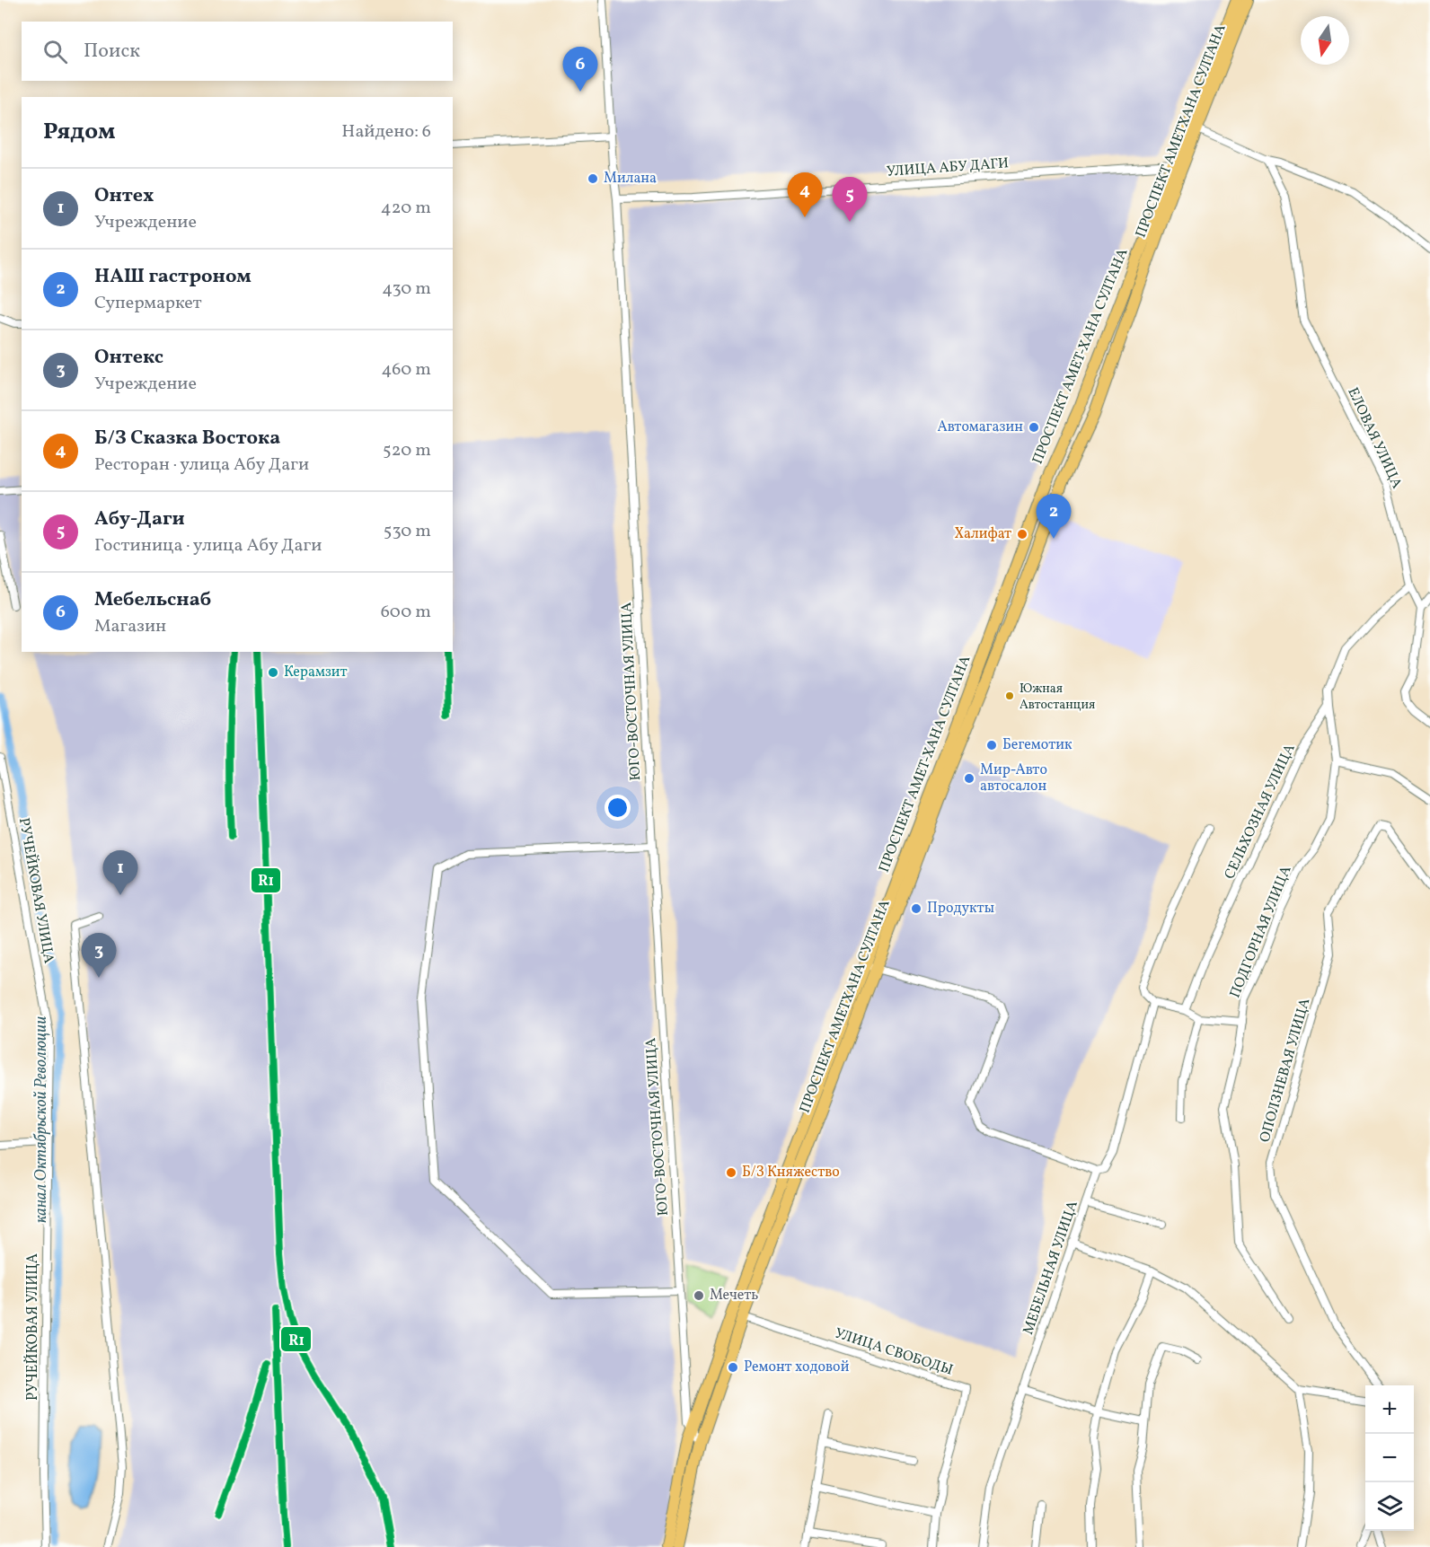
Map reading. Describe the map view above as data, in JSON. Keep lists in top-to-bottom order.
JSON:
{
  "streets": {
    "main road": ["ПРОСПЕКТ АМЕТХАНА СУЛТАНА", "ПРОСПЕКТ АМЕТ-ХАНА СУЛТАНА"],
    "street": [
      "УЛИЦА АБУ ДАГИ",
      "ЕЛОВАЯ УЛИЦА",
      "ЮГО-ВОСТОЧНАЯ УЛИЦА",
      "СЕЛЬХОЗНАЯ УЛИЦА",
      "РУЧЕЙКОВАЯ УЛИЦА",
      "ПОДГОРНАЯ УЛИЦА",
      "ОПОЛЗНЕВАЯ УЛИЦА",
      "МЕБЕЛЬНАЯ УЛИЦА",
      "УЛИЦА СВОБОДЫ"
    ]
  },
  "crossings": [
    ["ПРОСПЕКТ АМЕТХАНА СУЛТАНА", "УЛИЦА АБУ ДАГИ"],
    ["ПРОСПЕКТ АМЕТХАНА СУЛТАНА", "ПРОСПЕКТ АМЕТ-ХАНА СУЛТАНА"],
    ["ПРОСПЕКТ АМЕТХАНА СУЛТАНА", "ЮГО-ВОСТОЧНАЯ УЛИЦА"],
    ["ПРОСПЕКТ АМЕТХАНА СУЛТАНА", "УЛИЦА СВОБОДЫ"],
    ["УЛИЦА АБУ ДАГИ", "ПРОСПЕКТ АМЕТ-ХАНА СУЛТАНА"],
    ["УЛИЦА АБУ ДАГИ", "ЮГО-ВОСТОЧНАЯ УЛИЦА"],
    ["ПРОСПЕКТ АМЕТ-ХАНА СУЛТАНА", "ЮГО-ВОСТОЧНАЯ УЛИЦА"],
    ["ПРОСПЕКТ АМЕТ-ХАНА СУЛТАНА", "УЛИЦА СВОБОДЫ"],
    ["ЕЛОВАЯ УЛИЦА", "СЕЛЬХОЗНАЯ УЛИЦА"],
    ["СЕЛЬХОЗНАЯ УЛИЦА", "ПОДГОРНАЯ УЛИЦА"]
  ],
  "water": ["канал Октябрьской Революции"],
  "places": [
    "Милана",
    "Автомагазин",
    "Халифат",
    "Керамзит",
    "Южная Автостанция",
    "Бегемотик",
    "Мир-Авто автосалон",
    "Продукты",
    "Б/З Княжество",
    "Мечеть",
    "Ремонт ходовой"
  ],
  "lines": ["transit line R1"],
  "north": "bottom",
  "page": {
    "search": "Поиск",
    "pins": [
      "6",
      "4",
      "5",
      "2",
      "1",
      "3"
    ],
    "heading": ["Рядом", "Найдено: 6"],
    "list": [
      {
        "mark": "1",
        "name": "Онтех",
        "note": "Учреждение",
        "value": "420 m"
      },
      {
        "mark": "2",
        "name": "НАШ гастроном",
        "note": "Супермаркет",
        "value": "430 m"
      },
      {
        "mark": "3",
        "name": "Онтекс",
        "note": "Учреждение",
        "value": "460 m"
      },
      {
        "mark": "4",
        "name": "Б/З Сказка Востока",
        "note": "Ресторан · улица Абу Даги",
        "value": "520 m"
      },
      {
        "mark": "5",
        "name": "Абу-Даги",
        "note": "Гостиница · улица Абу Даги",
        "value": "530 m"
      },
      {
        "mark": "6",
        "name": "Мебельснаб",
        "note": "Магазин",
        "value": "600 m"
      }
    ],
    "map_buttons": ["+", "−"]
  }
}
